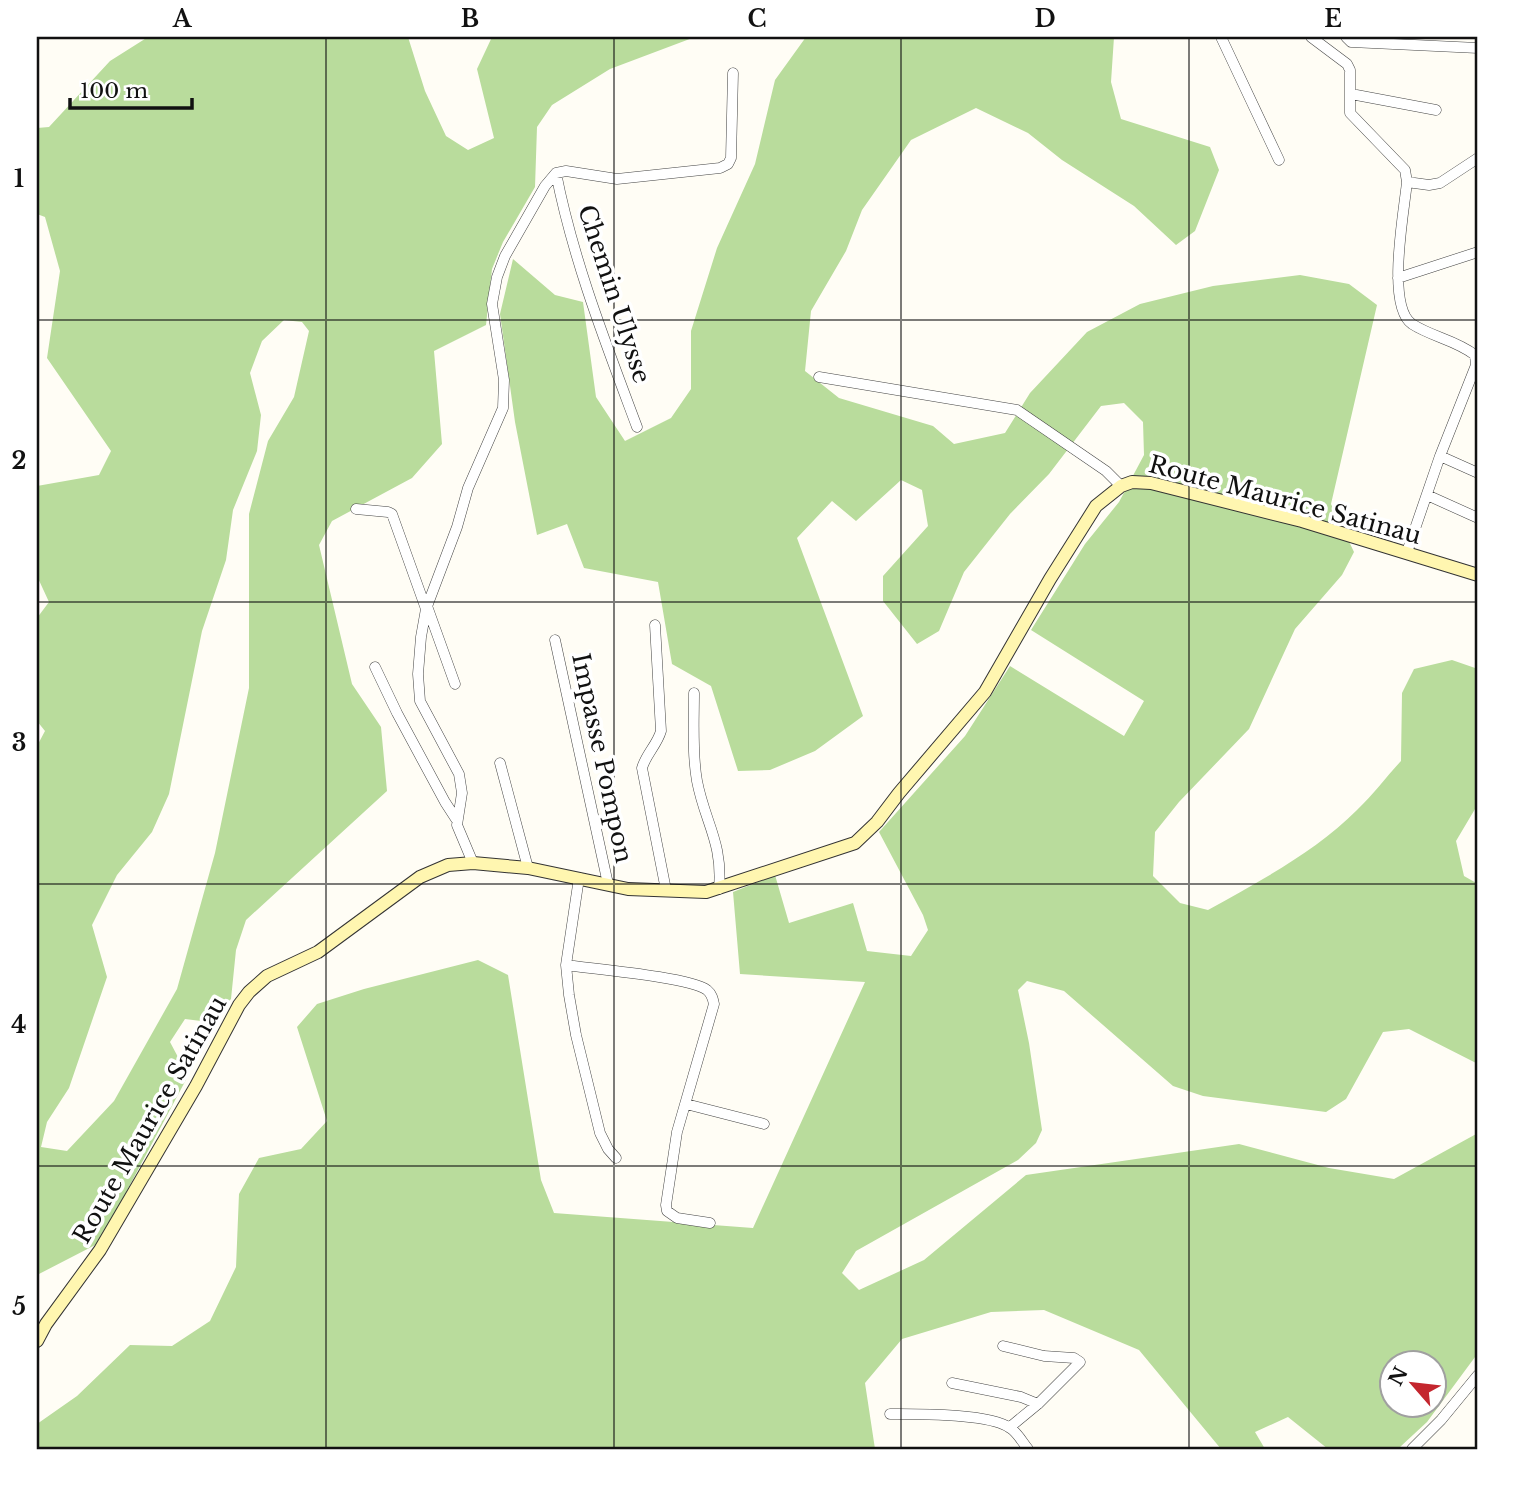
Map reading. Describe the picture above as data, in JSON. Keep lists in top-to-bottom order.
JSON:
{
  "streets": {
    "main road": ["Route Maurice Satinau"],
    "street": ["Chemin Ulysse", "Impasse Pompon"]
  },
  "crossings": [
    ["Route Maurice Satinau", "Impasse Pompon"]
  ],
  "scale_bar": "100 m",
  "north": "top left",
  "grid": {
    "columns": [
      "A",
      "B",
      "C",
      "D",
      "E"
    ],
    "rows": [
      "1",
      "2",
      "3",
      "4",
      "5"
    ]
  }
}
